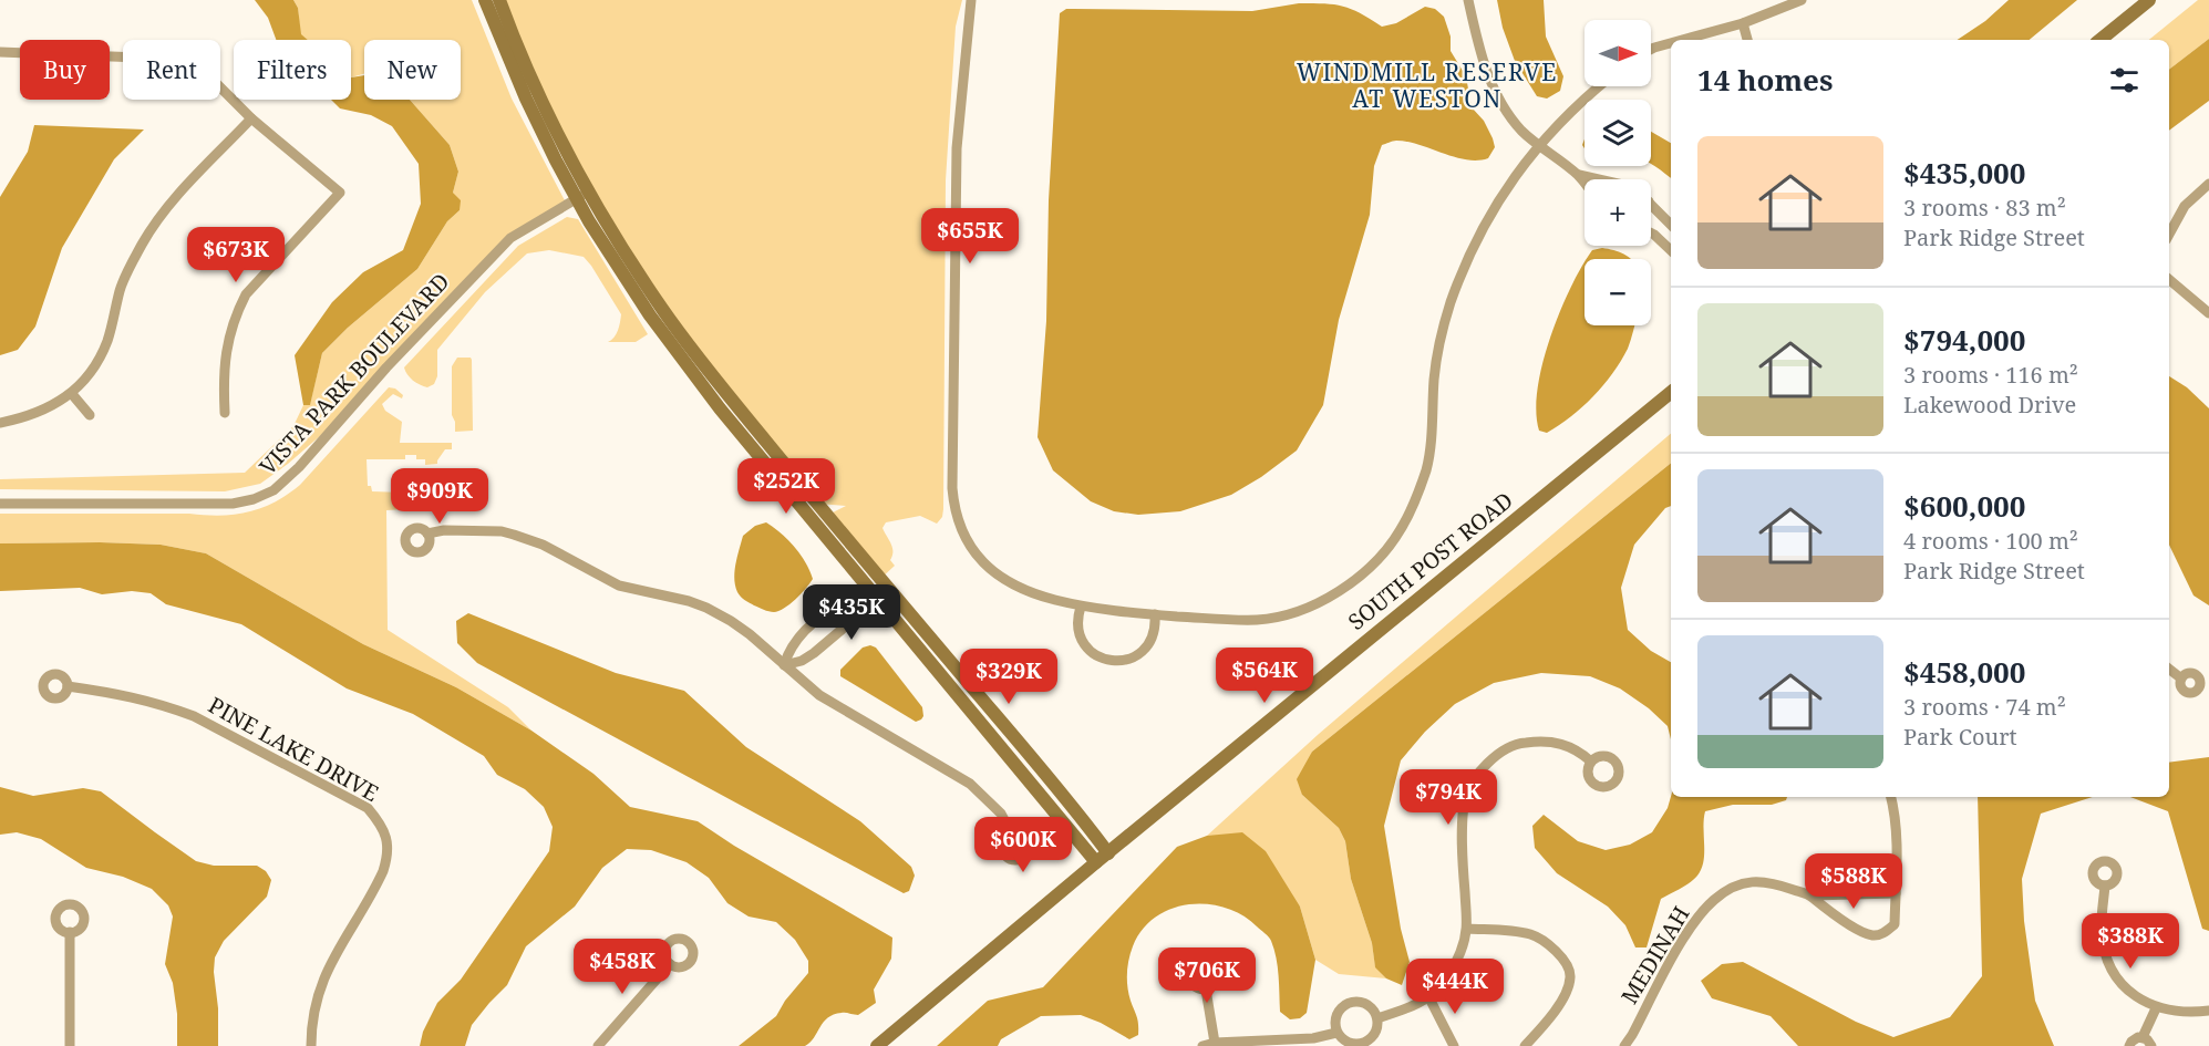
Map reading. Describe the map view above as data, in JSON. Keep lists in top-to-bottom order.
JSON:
{
  "streets": {
    "street": [
      "VISTA PARK BOULEVARD",
      "SOUTH POST ROAD",
      "PINE LAKE DRIVE",
      "MEDINAH"
    ]
  },
  "districts": ["WINDMILL RESERVE AT WESTON"],
  "north": "right",
  "page": {
    "map_buttons": ["+", "−"],
    "chip": [
      "Buy",
      "Rent",
      "Filters",
      "New"
    ],
    "heading": "14 homes",
    "list": [
      {
        "name": "$435,000",
        "note": "3 rooms · 83 m² · Park Ridge Street"
      },
      {
        "name": "$794,000",
        "note": "3 rooms · 116 m² · Lakewood Drive"
      },
      {
        "name": "$600,000",
        "note": "4 rooms · 100 m² · Park Ridge Street"
      },
      {
        "name": "$458,000",
        "note": "3 rooms · 74 m² · Park Court"
      }
    ],
    "price": [
      "$655K",
      "$673K",
      "$252K",
      "$909K",
      "$435K",
      "$564K",
      "$329K",
      "$794K",
      "$600K",
      "$588K",
      "$388K",
      "$458K",
      "$706K",
      "$444K"
    ]
  }
}
